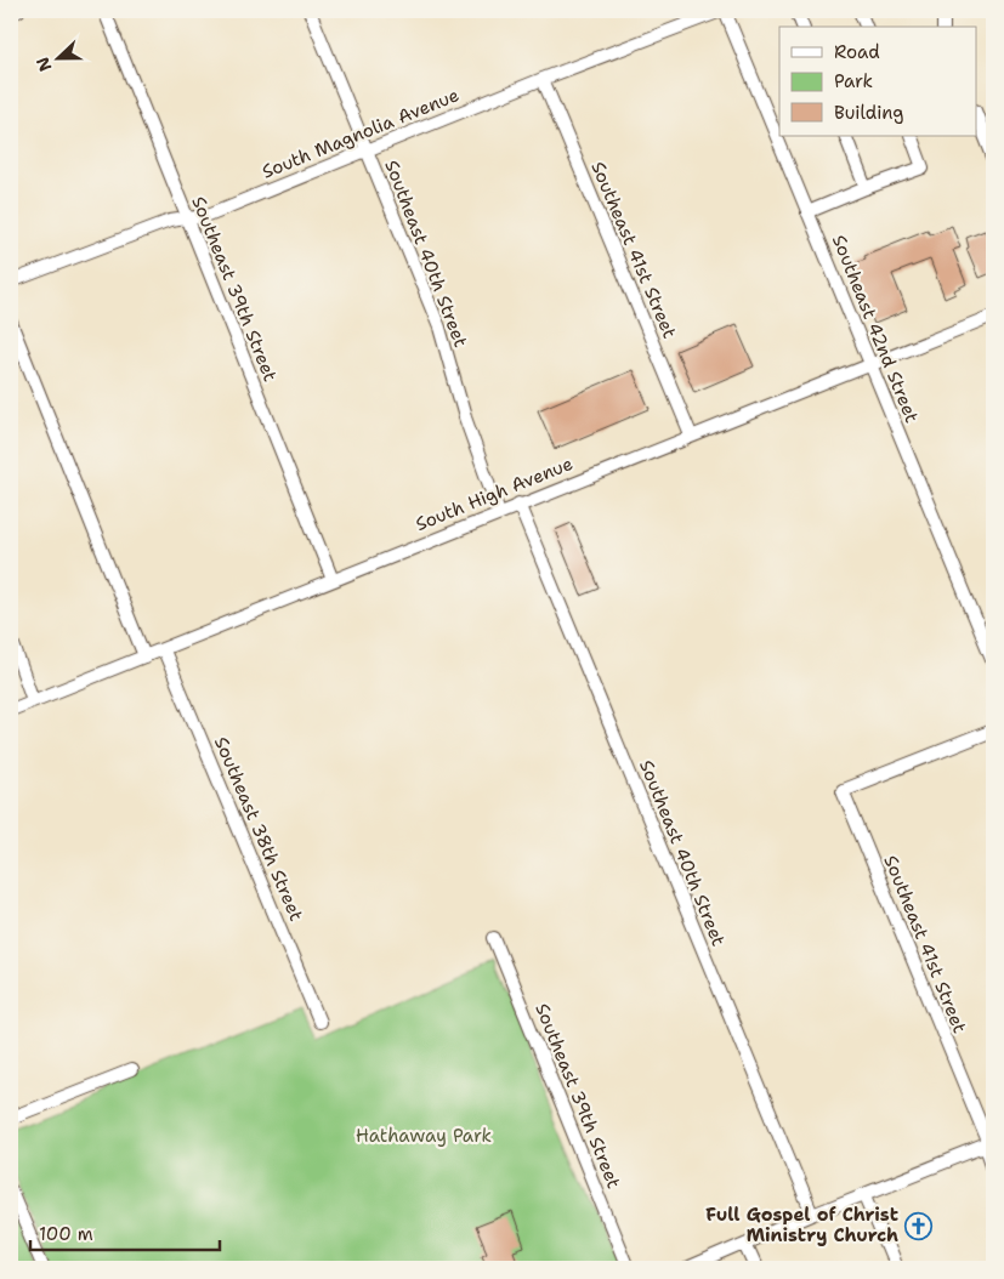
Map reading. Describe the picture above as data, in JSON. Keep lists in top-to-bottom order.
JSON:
{
  "streets": {
    "street": [
      "South Magnolia Avenue",
      "Southeast 41st Street",
      "Southeast 40th Street",
      "Southeast 39th Street",
      "Southeast 42nd Street",
      "South High Avenue",
      "Southeast 38th Street"
    ]
  },
  "crossings": [
    ["South Magnolia Avenue", "Southeast 41st Street"],
    ["South Magnolia Avenue", "Southeast 40th Street"],
    ["South Magnolia Avenue", "Southeast 39th Street"],
    ["South Magnolia Avenue", "Southeast 42nd Street"],
    ["Southeast 41st Street", "South High Avenue"],
    ["Southeast 40th Street", "South High Avenue"],
    ["Southeast 39th Street", "South High Avenue"],
    ["Southeast 42nd Street", "South High Avenue"],
    ["South High Avenue", "Southeast 38th Street"]
  ],
  "parks": ["Hathaway Park"],
  "places": {
    "church": ["Full Gospel of Christ Ministry Church"]
  },
  "legend": ["Road", "Park", "Building"],
  "scale_bar": "100 m",
  "north": "left"
}
